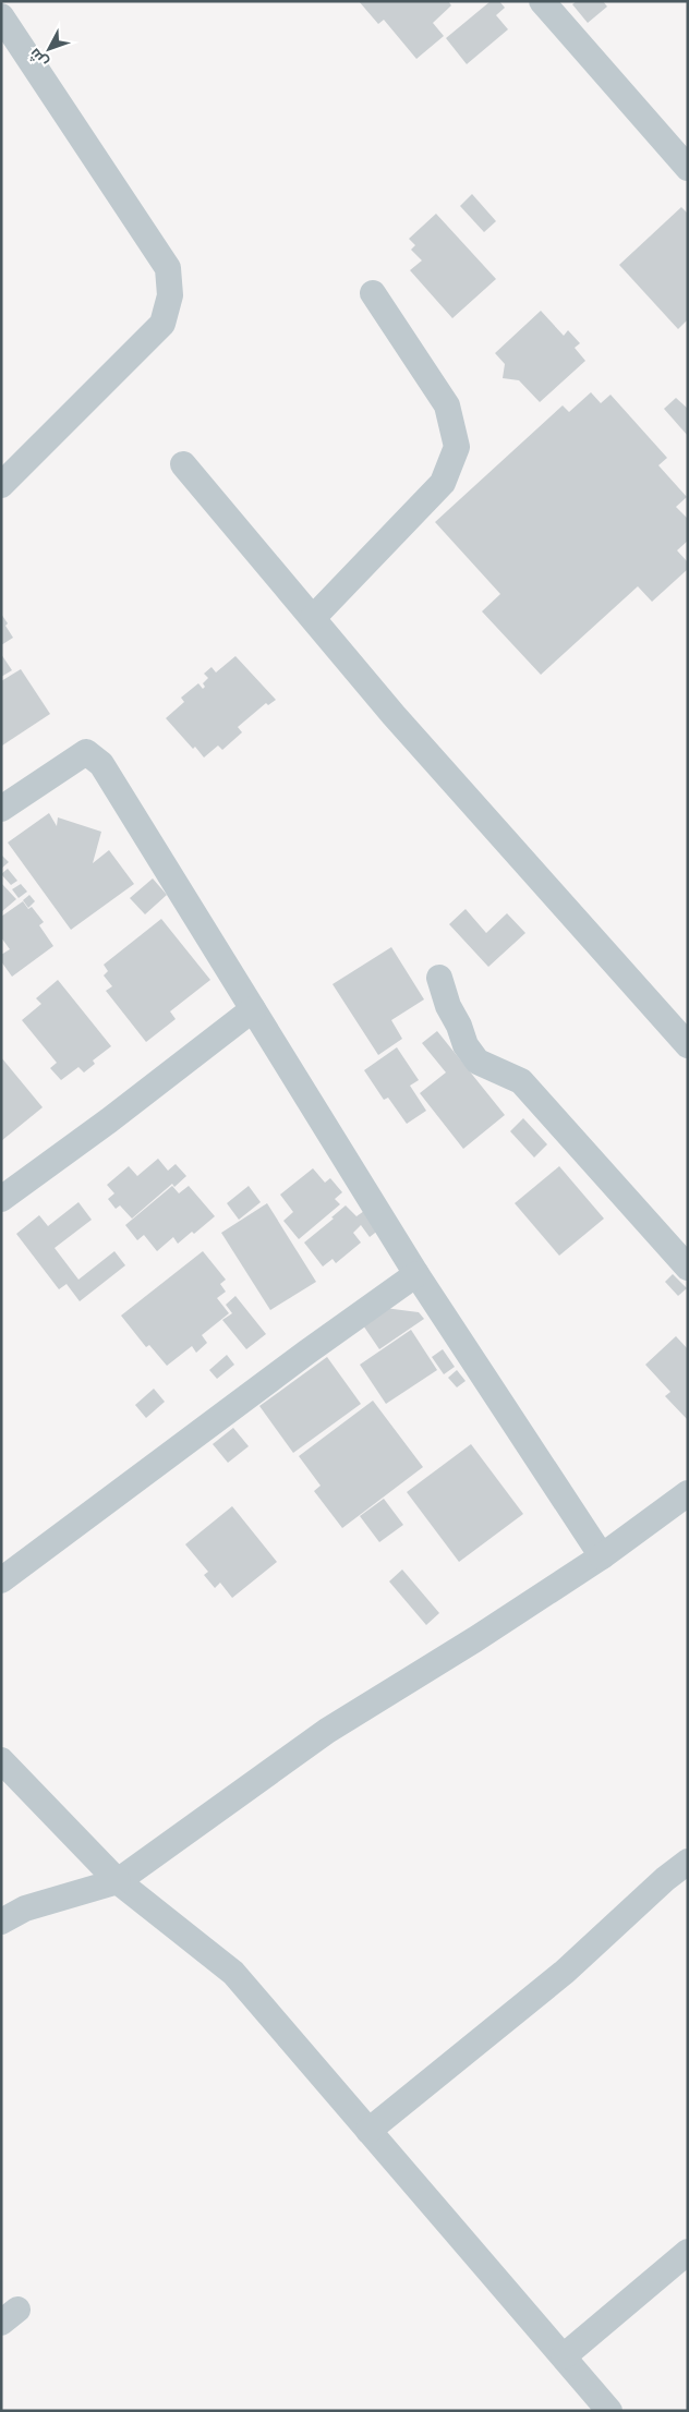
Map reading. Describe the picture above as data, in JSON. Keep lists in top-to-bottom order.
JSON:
{
  "north": "bottom left"
}
